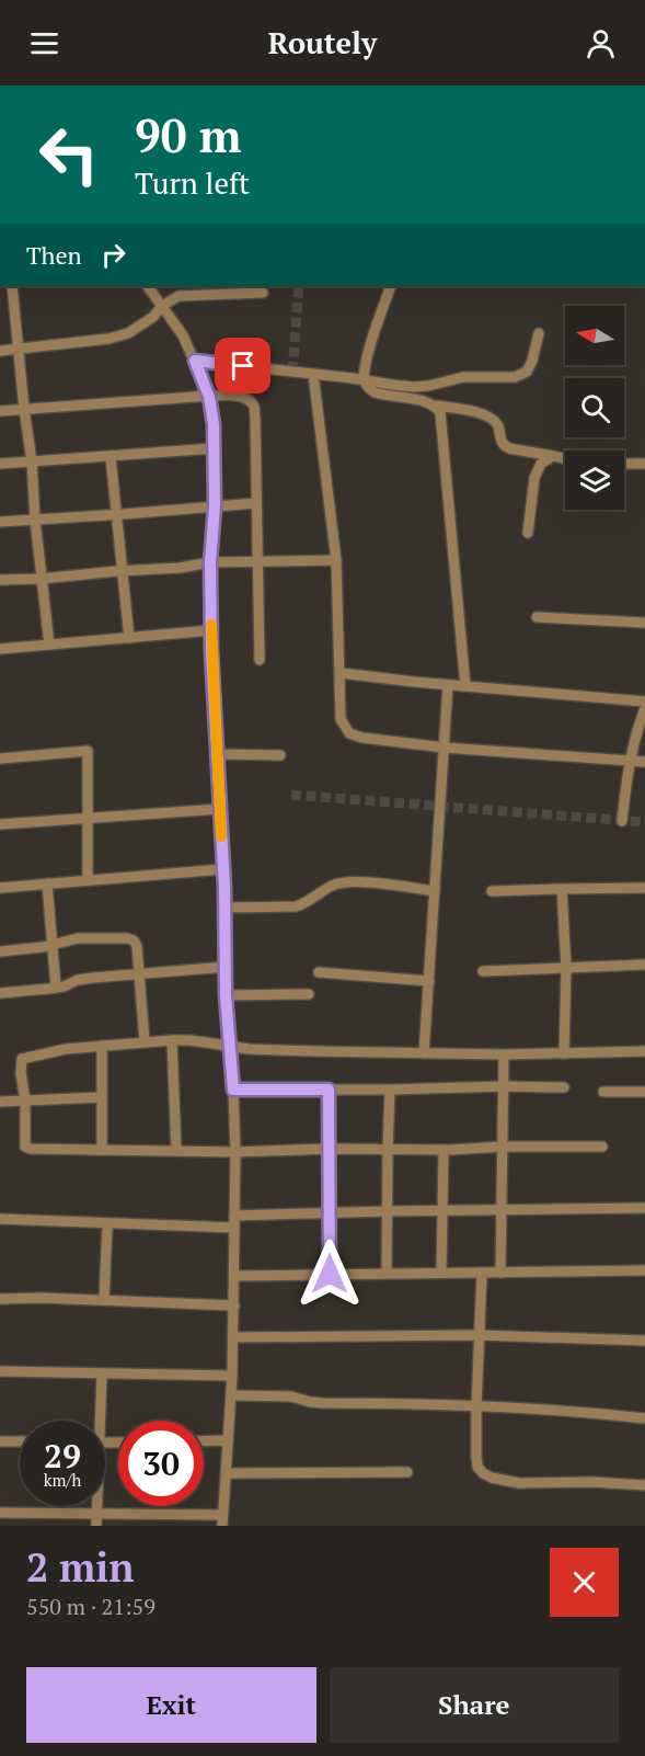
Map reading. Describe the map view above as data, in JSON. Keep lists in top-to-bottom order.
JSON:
{
  "north": "left",
  "page": {
    "header": "Routely",
    "turn": ["90 m", "Turn left"],
    "then": "Then",
    "speed": "29 km/h",
    "limit": "30",
    "heading": ["2 min", "550 m · 21:59"],
    "buttons": ["Exit", "Share"]
  }
}
